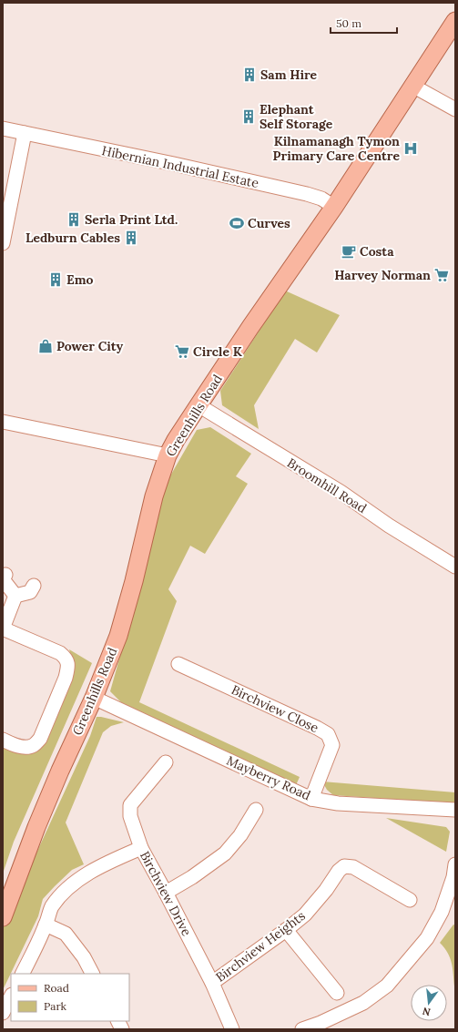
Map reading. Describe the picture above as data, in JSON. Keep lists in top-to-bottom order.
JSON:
{
  "streets": {
    "main road": ["Greenhills Road"],
    "street": [
      "Hibernian Industrial Estate",
      "Broomhill Road",
      "Birchview Close",
      "Mayberry Road",
      "Birchview Drive",
      "Birchview Heights"
    ]
  },
  "crossings": [
    ["Hibernian Industrial Estate", "Greenhills Road"],
    ["Greenhills Road", "Broomhill Road"],
    ["Greenhills Road", "Mayberry Road"],
    ["Birchview Close", "Mayberry Road"],
    ["Birchview Drive", "Birchview Heights"]
  ],
  "places": {
    "building": [
      "Sam Hire",
      "Elephant Self Storage",
      "Serla Print Ltd.",
      "Ledburn Cables",
      "Emo"
    ],
    "hospital": ["Kilnamanagh Tymon Primary Care Centre"],
    "sports": ["Curves"],
    "cafe": ["Costa"],
    "supermarket": ["Harvey Norman", "Circle K"],
    "shop": ["Power City"]
  },
  "legend": ["Road", "Park"],
  "scale_bar": "50 m",
  "north": "bottom"
}
